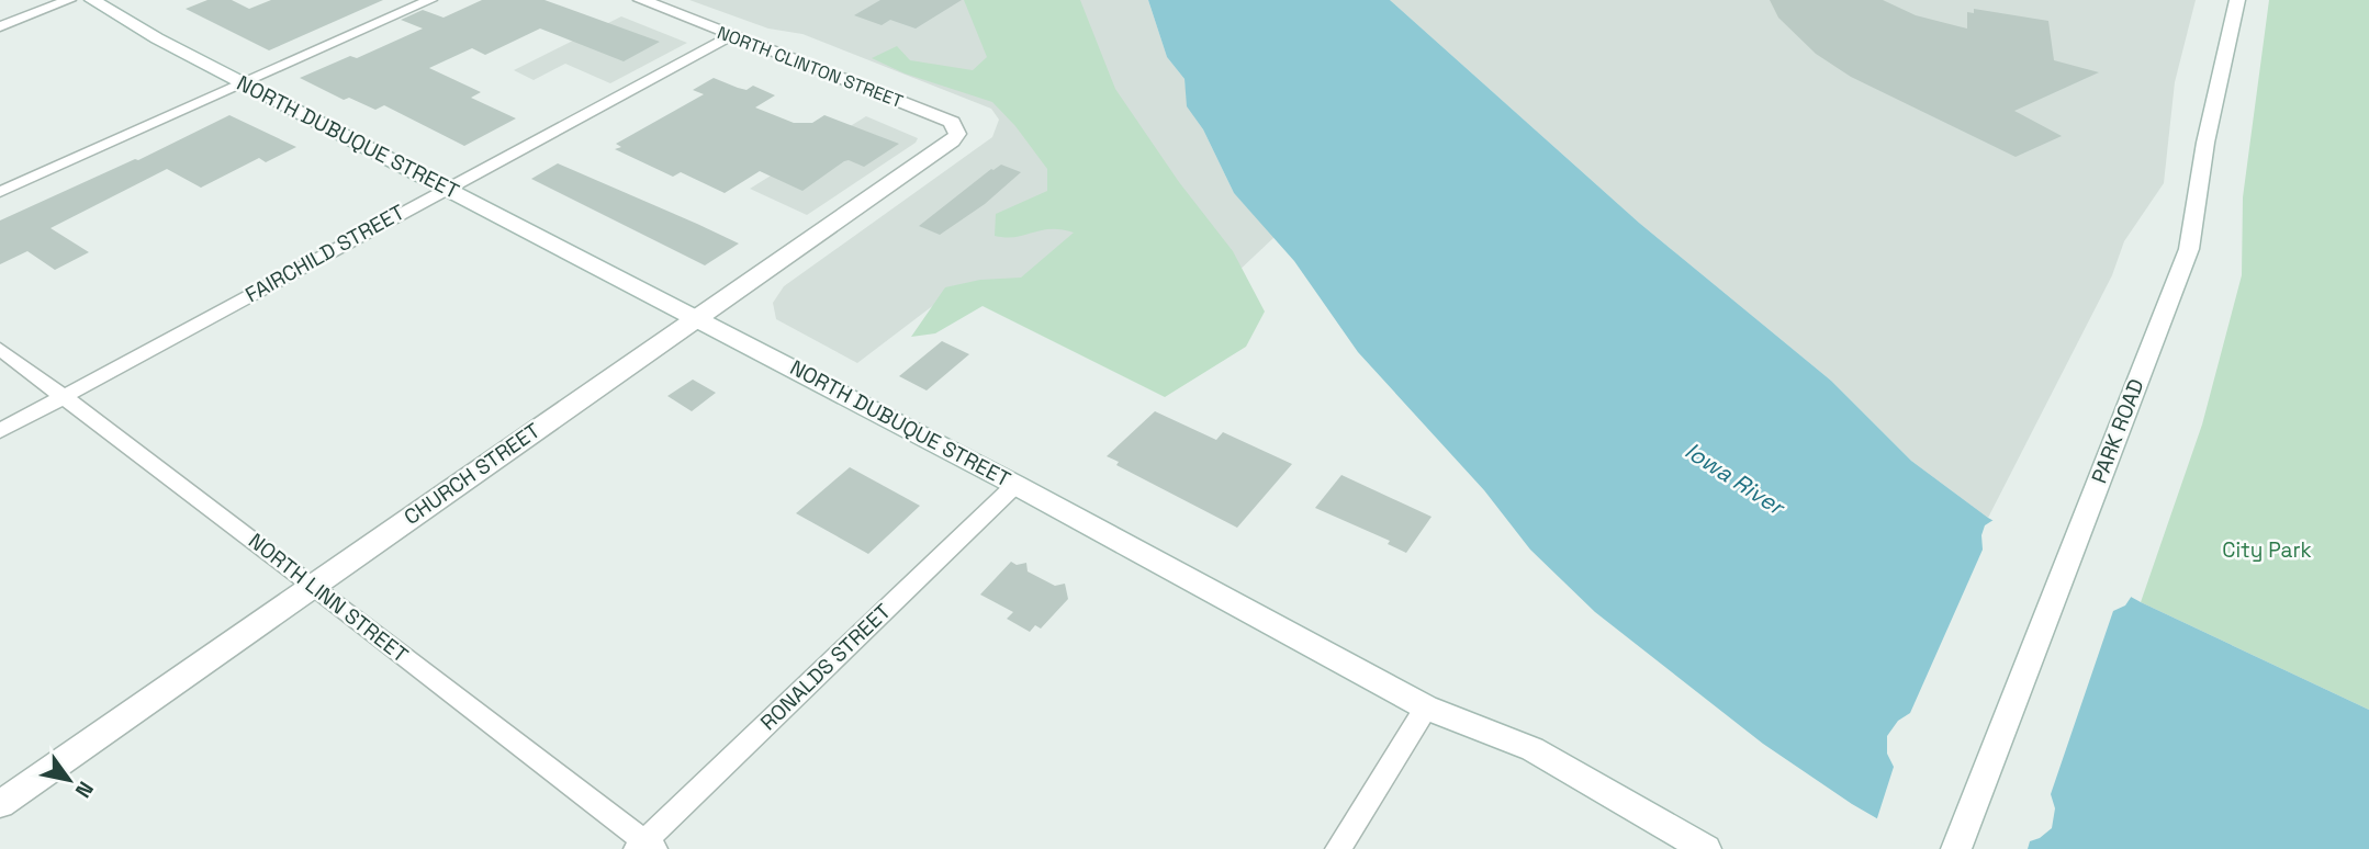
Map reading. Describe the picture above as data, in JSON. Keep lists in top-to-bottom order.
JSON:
{
  "streets": {
    "main road": [
      "NORTH CLINTON STREET",
      "NORTH DUBUQUE STREET",
      "PARK ROAD",
      "CHURCH STREET"
    ],
    "street": ["FAIRCHILD STREET", "NORTH LINN STREET", "RONALDS STREET"]
  },
  "crossings": [
    ["NORTH CLINTON STREET", "FAIRCHILD STREET"],
    ["NORTH CLINTON STREET", "CHURCH STREET"],
    ["NORTH DUBUQUE STREET", "FAIRCHILD STREET"],
    ["NORTH DUBUQUE STREET", "CHURCH STREET"],
    ["NORTH DUBUQUE STREET", "RONALDS STREET"],
    ["FAIRCHILD STREET", "NORTH LINN STREET"],
    ["CHURCH STREET", "NORTH LINN STREET"],
    ["NORTH LINN STREET", "RONALDS STREET"]
  ],
  "water": ["Iowa River"],
  "parks": ["City Park"],
  "north": "bottom right"
}
